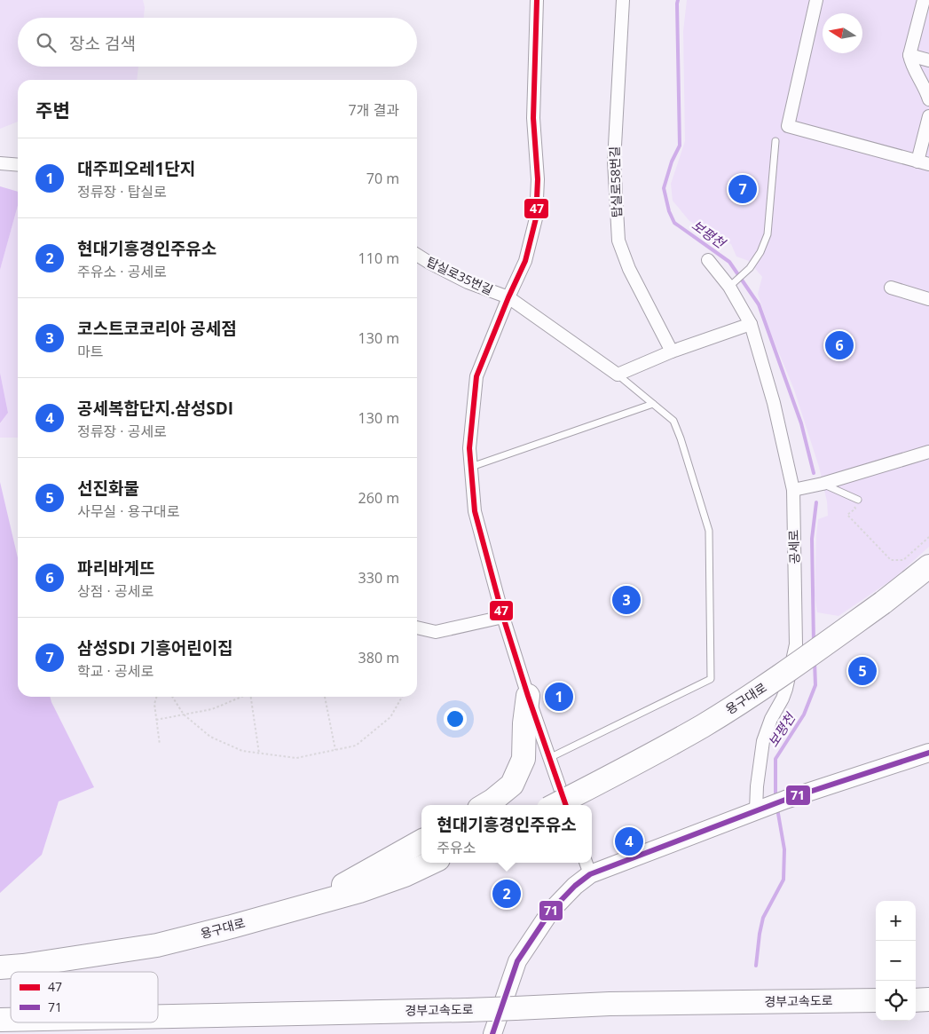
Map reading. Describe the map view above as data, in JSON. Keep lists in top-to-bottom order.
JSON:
{
  "streets": {
    "highway": ["용구대로", "경부고속도로"],
    "street": ["탑실로58번길", "탑실로35번길", "공세로"]
  },
  "water": ["보평천"],
  "lines": ["transit line 47", "transit line 71"],
  "legend": ["47", "71"],
  "north": "left",
  "page": {
    "search": "장소 검색",
    "heading": ["주변", "7개 결과"],
    "list": [
      {
        "mark": "1",
        "name": "대주피오레1단지",
        "note": "정류장 · 탑실로",
        "value": "70 m"
      },
      {
        "mark": "2",
        "name": "현대기흥경인주유소",
        "note": "주유소 · 공세로",
        "value": "110 m"
      },
      {
        "mark": "3",
        "name": "코스트코코리아 공세점",
        "note": "마트",
        "value": "130 m"
      },
      {
        "mark": "4",
        "name": "공세복합단지.삼성SDI",
        "note": "정류장 · 공세로",
        "value": "130 m"
      },
      {
        "mark": "5",
        "name": "선진화물",
        "note": "사무실 · 용구대로",
        "value": "260 m"
      },
      {
        "mark": "6",
        "name": "파리바게뜨",
        "note": "상점 · 공세로",
        "value": "330 m"
      },
      {
        "mark": "7",
        "name": "삼성SDI 기흥어린이집",
        "note": "학교 · 공세로",
        "value": "380 m"
      }
    ],
    "pins": [
      "7",
      "6",
      "3",
      "5",
      "1",
      "4",
      "2"
    ],
    "popup": ["현대기흥경인주유소", "주유소"],
    "map_buttons": ["+", "−"]
  }
}
